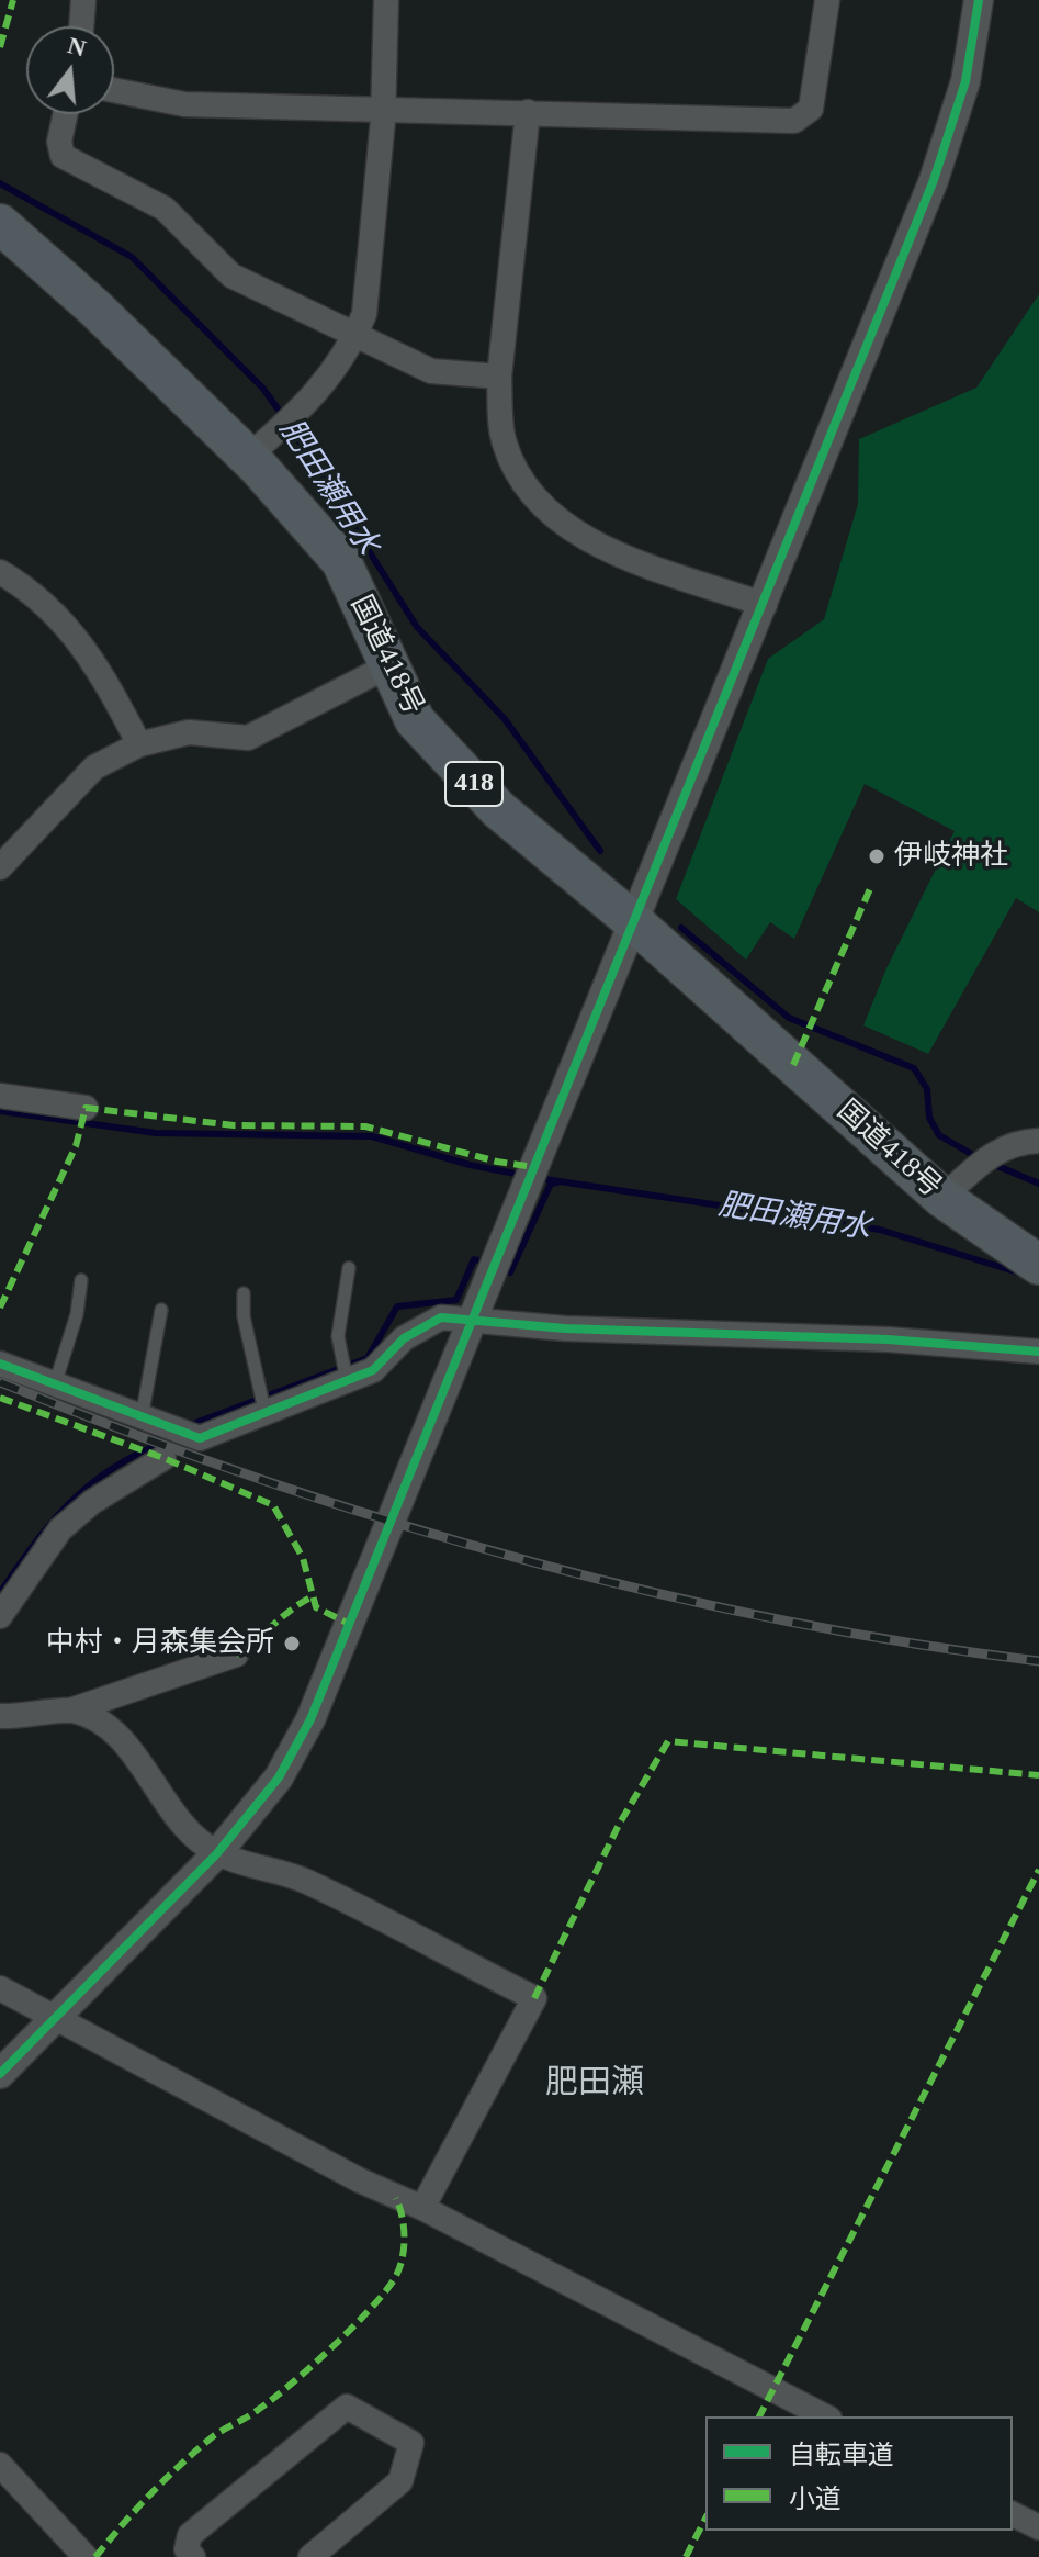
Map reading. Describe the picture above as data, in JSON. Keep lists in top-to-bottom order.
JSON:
{
  "streets": {
    "highway": ["国道418号", "418"]
  },
  "districts": ["肥田瀬"],
  "water": ["肥田瀬用水"],
  "places": ["伊岐神社", "中村・月森集会所"],
  "legend": ["自転車道", "小道"],
  "north": "top"
}
